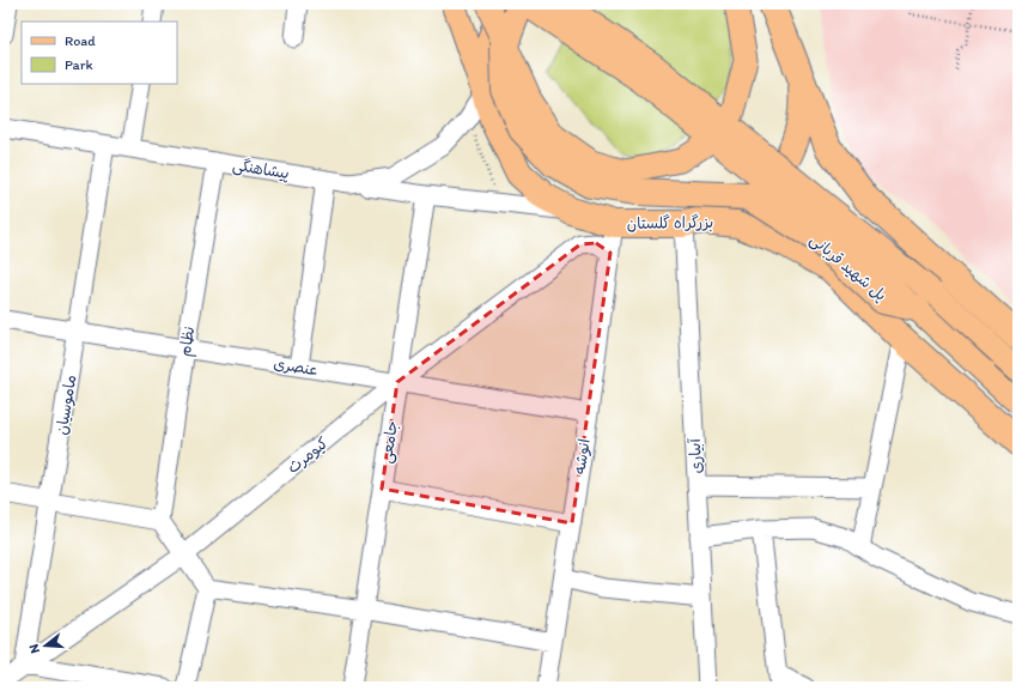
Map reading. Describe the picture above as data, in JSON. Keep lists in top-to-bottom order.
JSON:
{
  "streets": {
    "highway": ["بزرگراه گلستان", "پل شهید قربانی"],
    "street": [
      "پیشاهنگی",
      "نظام",
      "عنصری",
      "ماموسیان",
      "جامعی",
      "کیومرث",
      "انوشه",
      "آبیاری"
    ]
  },
  "crossings": [
    ["پیشاهنگی", "بزرگراه گلستان"],
    ["پیشاهنگی", "نظام"],
    ["پیشاهنگی", "ماموسیان"],
    ["بزرگراه گلستان", "انوشه"],
    ["بزرگراه گلستان", "آبیاری"],
    ["نظام", "عنصری"],
    ["عنصری", "ماموسیان"],
    ["عنصری", "جامعی"],
    ["عنصری", "کیومرث"],
    ["عنصری", "انوشه"],
    ["ماموسیان", "کیومرث"],
    ["جامعی", "کیومرث"],
    ["کیومرث", "انوشه"]
  ],
  "legend": ["Road", "Park"],
  "north": "left"
}
